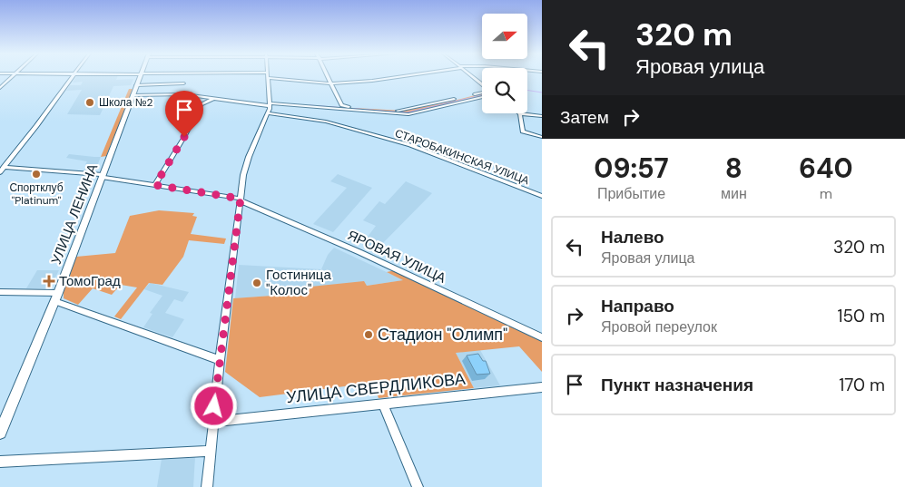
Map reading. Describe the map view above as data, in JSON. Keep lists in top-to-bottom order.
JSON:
{
  "streets": {
    "main road": ["УЛИЦА ЛЕНИНА"],
    "street": ["СТАРОБАКИНСКАЯ УЛИЦА", "ЯРОВАЯ УЛИЦА", "УЛИЦА СВЕРДЛИКОВА"]
  },
  "crossings": [
    ["СТАРОБАКИНСКАЯ УЛИЦА", "УЛИЦА ЛЕНИНА"],
    ["УЛИЦА ЛЕНИНА", "ЯРОВАЯ УЛИЦА"]
  ],
  "places": {
    "other": [
      "Школа №2",
      "Спортклуб \"Platinum\"",
      "Гостиница \"Колос\"",
      "Стадион \"Олимп\""
    ],
    "health": ["ТомоГрад"]
  },
  "north": "right",
  "page": {
    "turn": ["320 m", "Яровая улица"],
    "then": "Затем",
    "eta": [
      "09:57",
      "Прибытие",
      "8",
      "мин",
      "640",
      "m"
    ],
    "list": [
      {
        "name": "Налево",
        "note": "Яровая улица",
        "value": "320 m"
      },
      {
        "name": "Направо",
        "note": "Яровой переулок",
        "value": "150 m"
      },
      {
        "name": "Пункт назначения",
        "value": "170 m"
      }
    ]
  }
}
